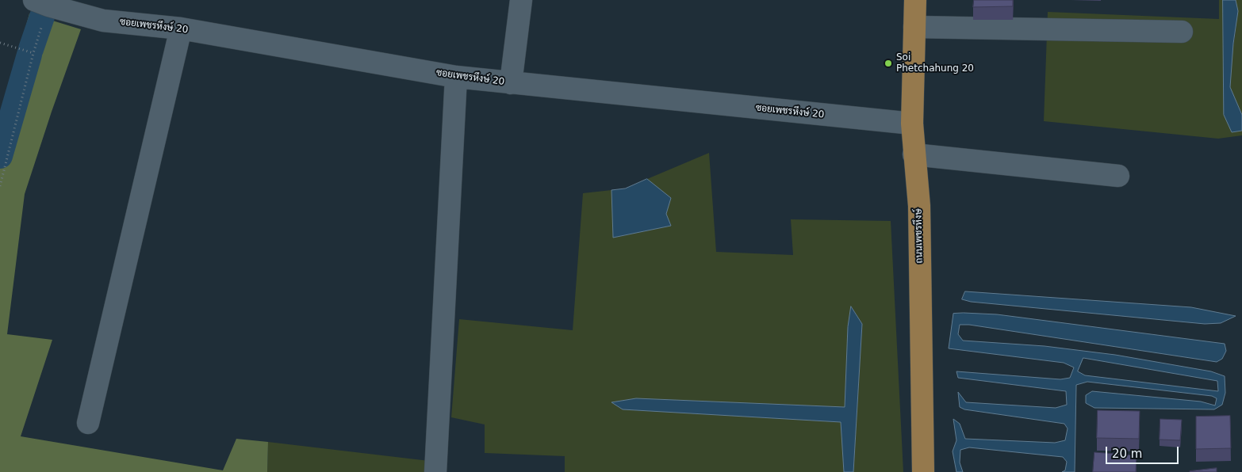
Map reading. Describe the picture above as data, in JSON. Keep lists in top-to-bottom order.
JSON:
{
  "streets": {
    "main road": ["ถนนเพชรหึงษ์"],
    "street": ["ซอยเพชรหึงษ์ 20"]
  },
  "crossings": [
    ["ซอยเพชรหึงษ์ 20", "ถนนเพชรหึงษ์"]
  ],
  "places": ["Soi Phetchahung 20"],
  "scale_bar": "20 m"
}
